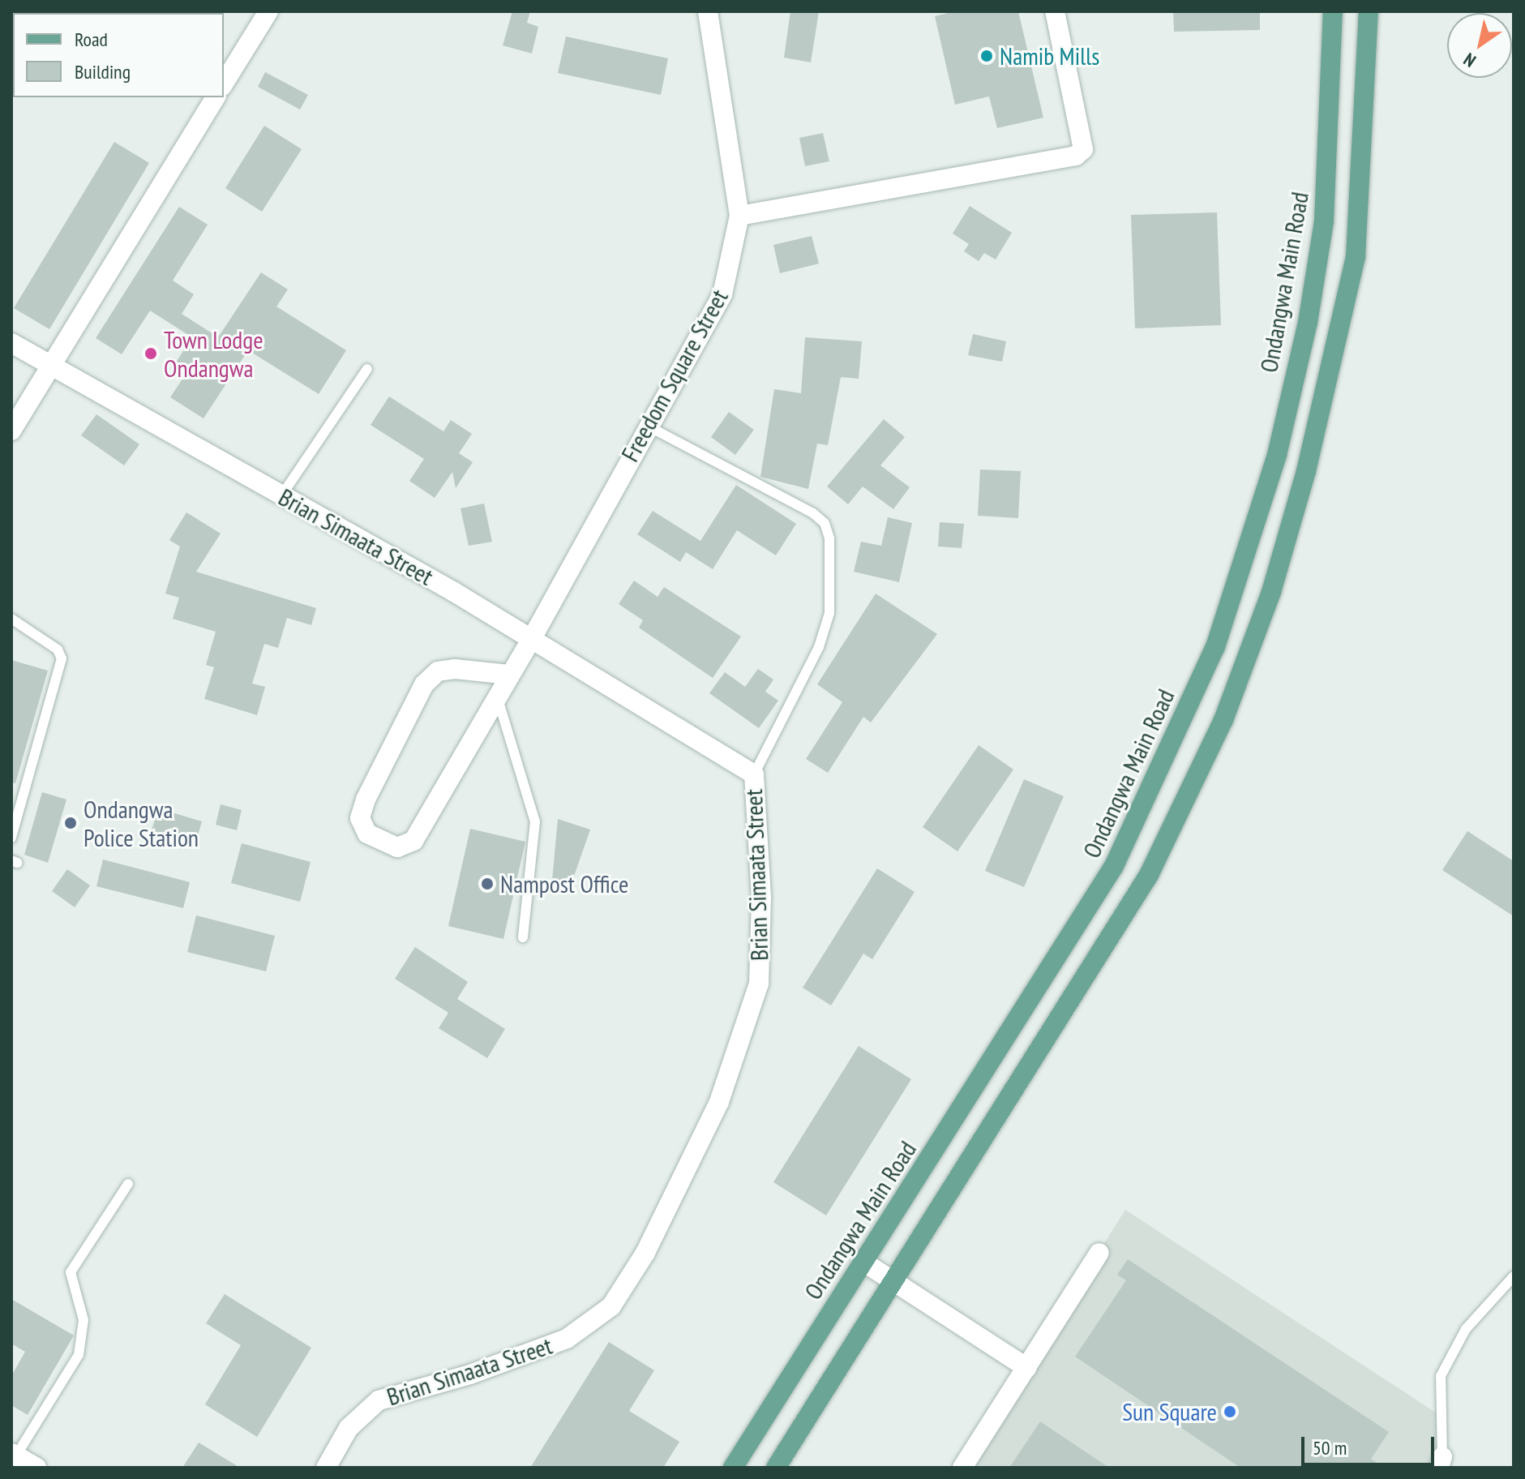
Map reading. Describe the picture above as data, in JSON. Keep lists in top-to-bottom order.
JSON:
{
  "streets": {
    "main road": ["Ondangwa Main Road"],
    "street": ["Freedom Square Street", "Brian Simaata Street"]
  },
  "crossings": [
    ["Freedom Square Street", "Brian Simaata Street"]
  ],
  "places": [
    "Namib Mills",
    "Town Lodge Ondangwa",
    "Ondangwa Police Station",
    "Nampost Office",
    "Sun Square"
  ],
  "legend": ["Road", "Building"],
  "scale_bar": "50 m",
  "north": "bottom left"
}
